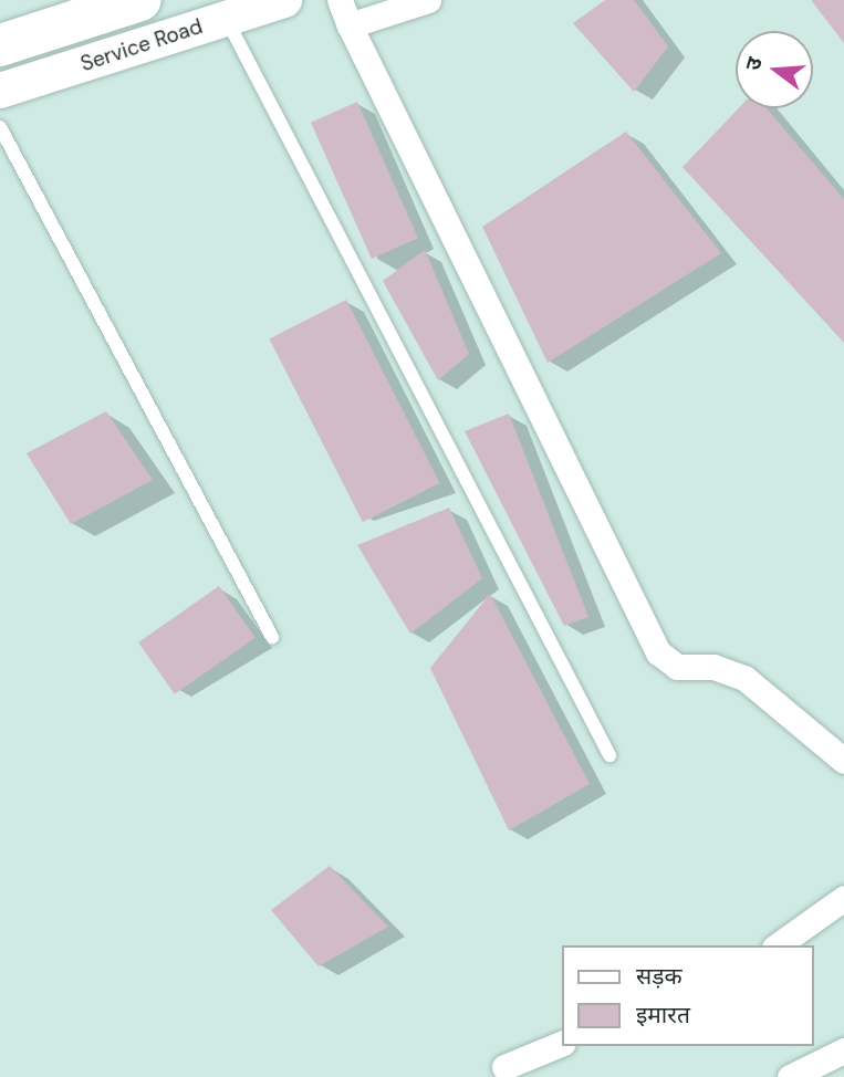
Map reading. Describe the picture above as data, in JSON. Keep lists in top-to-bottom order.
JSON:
{
  "streets": {
    "street": ["Service Road"]
  },
  "legend": ["सड़क", "इमारत"],
  "north": "left"
}
